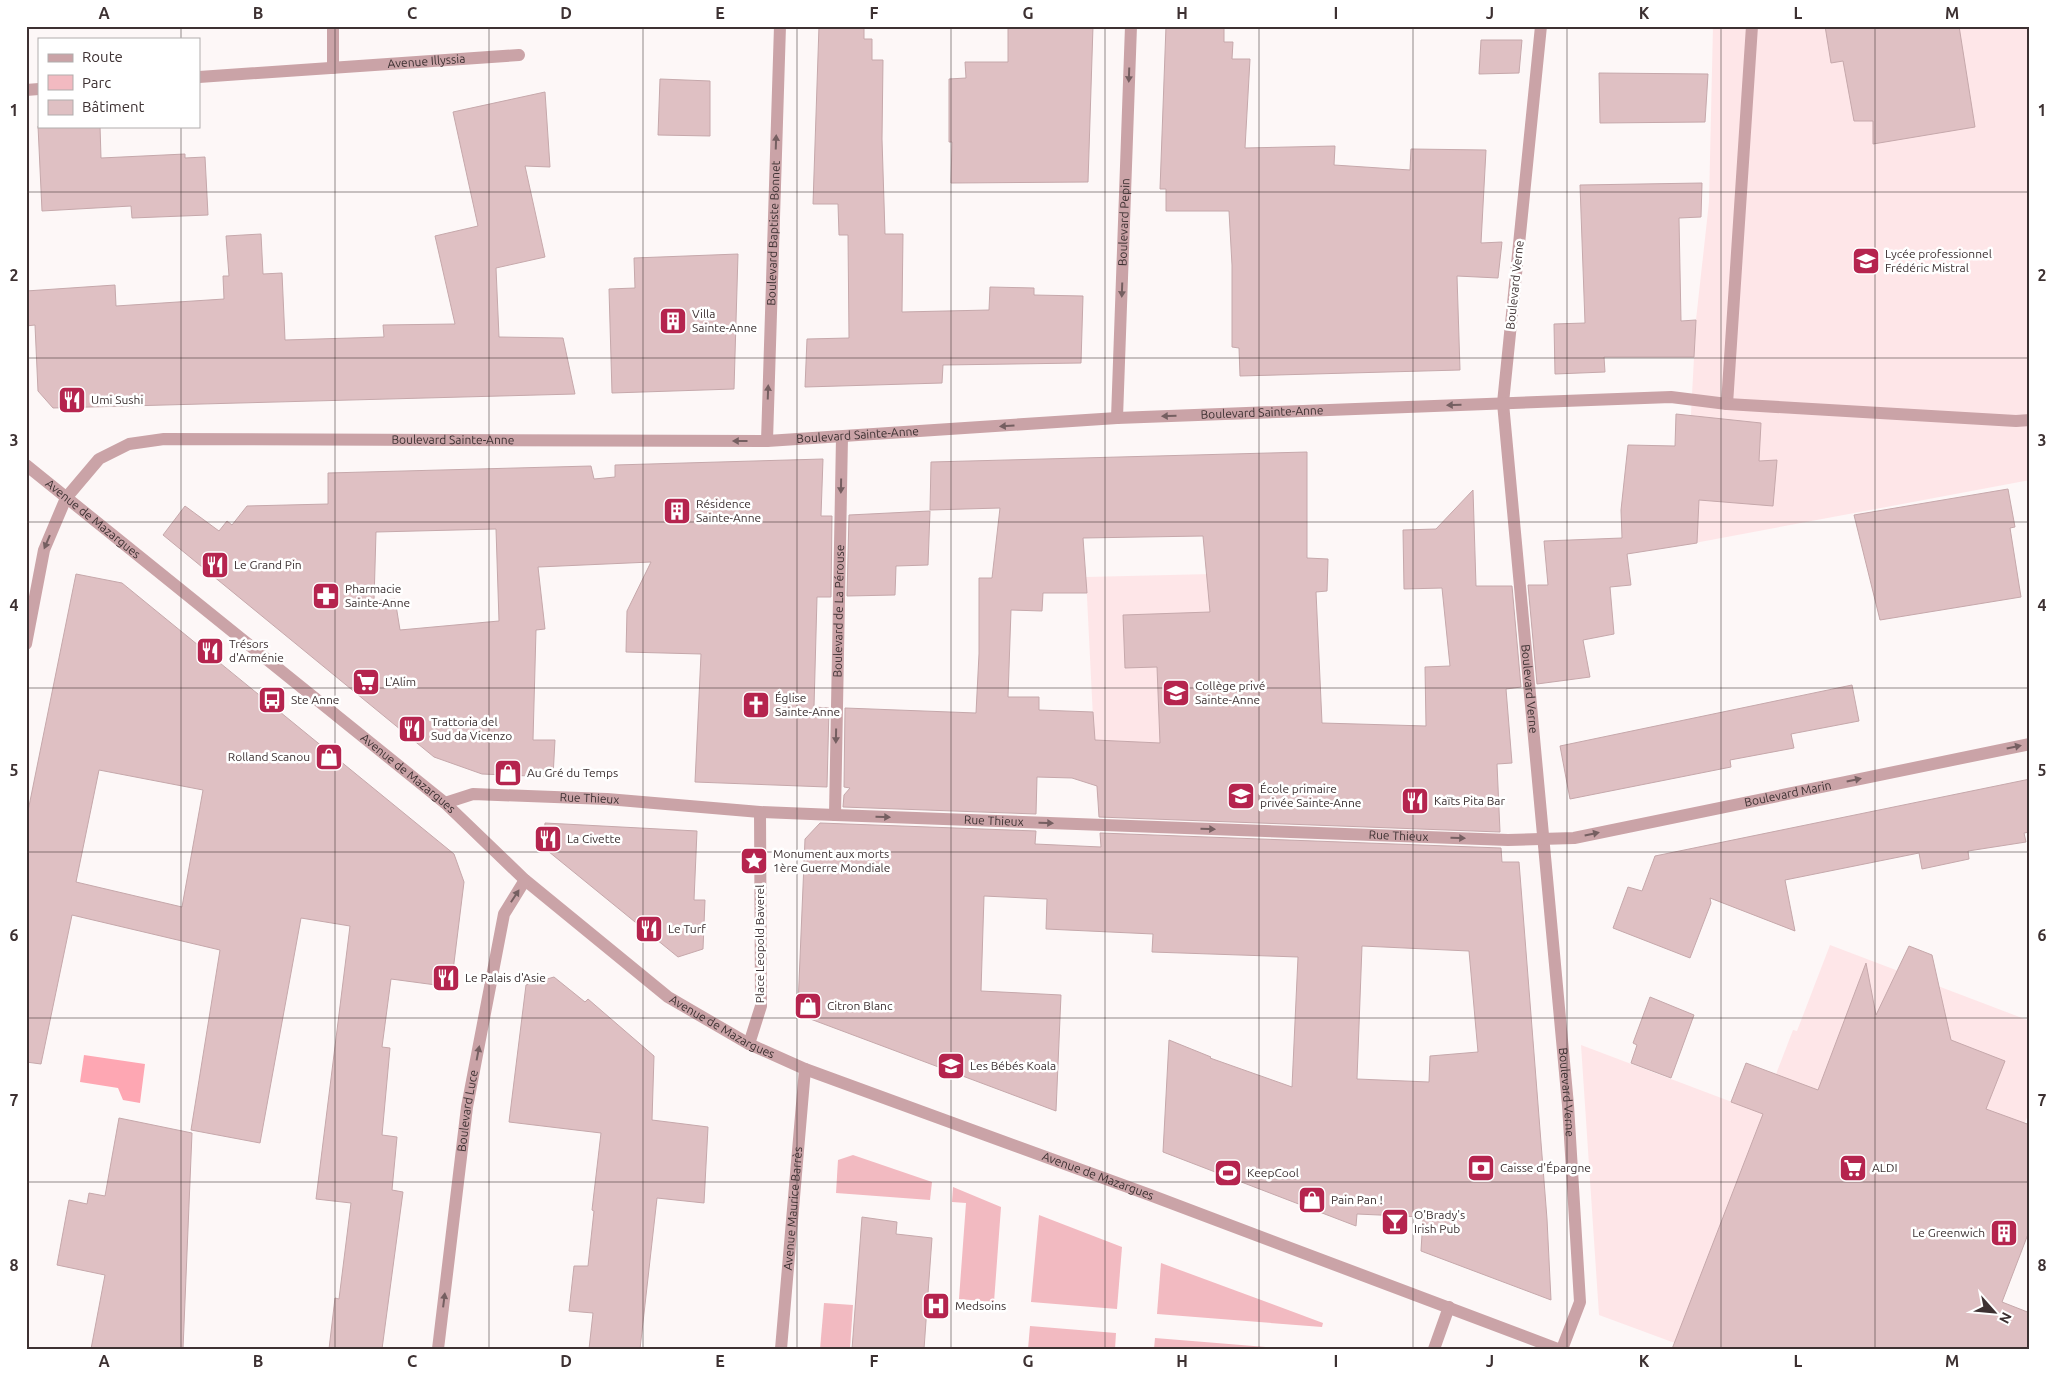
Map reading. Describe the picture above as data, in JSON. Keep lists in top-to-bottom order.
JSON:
{
  "streets": {
    "street": [
      "Avenue Illyssia",
      "Boulevard Pepin",
      "Boulevard Baptiste Bonnet",
      "Boulevard Verne",
      "Boulevard Sainte-Anne",
      "Avenue de Mazargues",
      "Boulevard de La Pérouse",
      "Boulevard Marin",
      "Rue Thieux",
      "Place Leopold Baverel",
      "Boulevard Luce",
      "Avenue Maurice Barrès"
    ]
  },
  "crossings": [
    ["Boulevard Pepin", "Boulevard Sainte-Anne"],
    ["Boulevard Baptiste Bonnet", "Boulevard Sainte-Anne"],
    ["Boulevard Verne", "Boulevard Sainte-Anne"],
    ["Boulevard Verne", "Avenue de Mazargues"],
    ["Boulevard Verne", "Boulevard Marin"],
    ["Boulevard Verne", "Rue Thieux"],
    ["Boulevard Sainte-Anne", "Avenue de Mazargues"],
    ["Boulevard Sainte-Anne", "Boulevard de La Pérouse"],
    ["Avenue de Mazargues", "Rue Thieux"],
    ["Avenue de Mazargues", "Place Leopold Baverel"],
    ["Avenue de Mazargues", "Boulevard Luce"],
    ["Avenue de Mazargues", "Avenue Maurice Barrès"],
    ["Boulevard de La Pérouse", "Rue Thieux"],
    ["Boulevard Marin", "Rue Thieux"],
    ["Rue Thieux", "Place Leopold Baverel"]
  ],
  "one_way": [
    "Boulevard Pepin",
    "Boulevard Baptiste Bonnet",
    "Boulevard Sainte-Anne",
    "Boulevard de La Pérouse",
    "Boulevard Marin",
    "Rue Thieux",
    "Boulevard Luce"
  ],
  "places": {
    "school or university": [
      "Lycée professionnel Frédéric Mistral",
      "Collège privé Sainte-Anne",
      "École primaire privée Sainte-Anne",
      "Les Bébés Koala"
    ],
    "building": ["Villa Sainte-Anne", "Résidence Sainte-Anne", "Le Greenwich"],
    "restaurant": [
      "Umi Sushi",
      "Le Grand Pin",
      "Trésors d'Arménie",
      "Trattoria del Sud da Vicenzo",
      "Kaïts Pita Bar",
      "La Civette",
      "Le Turf",
      "Le Palais d'Asie"
    ],
    "pharmacy": ["Pharmacie Sainte-Anne"],
    "supermarket": ["L'Alim", "ALDI"],
    "bus stop": ["Ste Anne"],
    "church": ["Église Sainte-Anne"],
    "shop": [
      "Rolland Scanou",
      "Au Gré du Temps",
      "Citron Blanc",
      "Pain Pan !"
    ],
    "place": ["Monument aux morts 1ère Guerre Mondiale"],
    "bank": ["Caisse d'Épargne"],
    "sports": ["KeepCool"],
    "bar": ["O'Brady's Irish Pub"],
    "hospital": ["Medsoins"]
  },
  "legend": ["Route", "Parc", "Bâtiment"],
  "north": "bottom right",
  "grid": {
    "columns": [
      "A",
      "B",
      "C",
      "D",
      "E",
      "F",
      "G",
      "H",
      "I",
      "J",
      "K",
      "L",
      "M"
    ],
    "rows": [
      "1",
      "2",
      "3",
      "4",
      "5",
      "6",
      "7",
      "8"
    ]
  }
}
